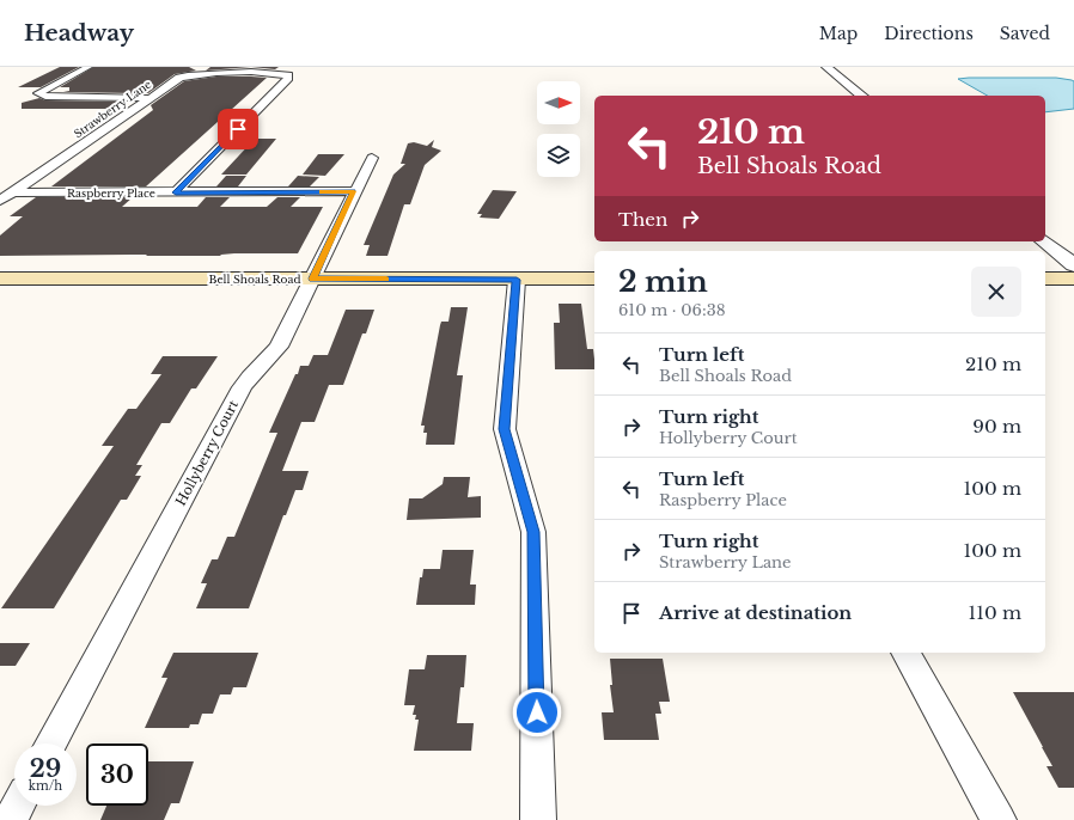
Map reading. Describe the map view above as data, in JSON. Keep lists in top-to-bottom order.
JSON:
{
  "streets": {
    "main road": ["Bell Shoals Road"],
    "street": ["Strawberry Lane", "Raspberry Place", "Hollyberry Court"]
  },
  "crossings": [
    ["Strawberry Lane", "Raspberry Place"],
    ["Raspberry Place", "Hollyberry Court"],
    ["Bell Shoals Road", "Hollyberry Court"]
  ],
  "north": "right",
  "page": {
    "header": "Headway",
    "nav": ["Map", "Directions", "Saved"],
    "turn": ["210 m", "Bell Shoals Road"],
    "then": "Then",
    "heading": ["2 min", "610 m · 06:38"],
    "list": [
      {
        "name": "Turn left",
        "note": "Bell Shoals Road",
        "value": "210 m"
      },
      {
        "name": "Turn right",
        "note": "Hollyberry Court",
        "value": "90 m"
      },
      {
        "name": "Turn left",
        "note": "Raspberry Place",
        "value": "100 m"
      },
      {
        "name": "Turn right",
        "note": "Strawberry Lane",
        "value": "100 m"
      },
      {
        "name": "Arrive at destination",
        "value": "110 m"
      }
    ],
    "speed": "29 km/h",
    "limit": "30"
  }
}
